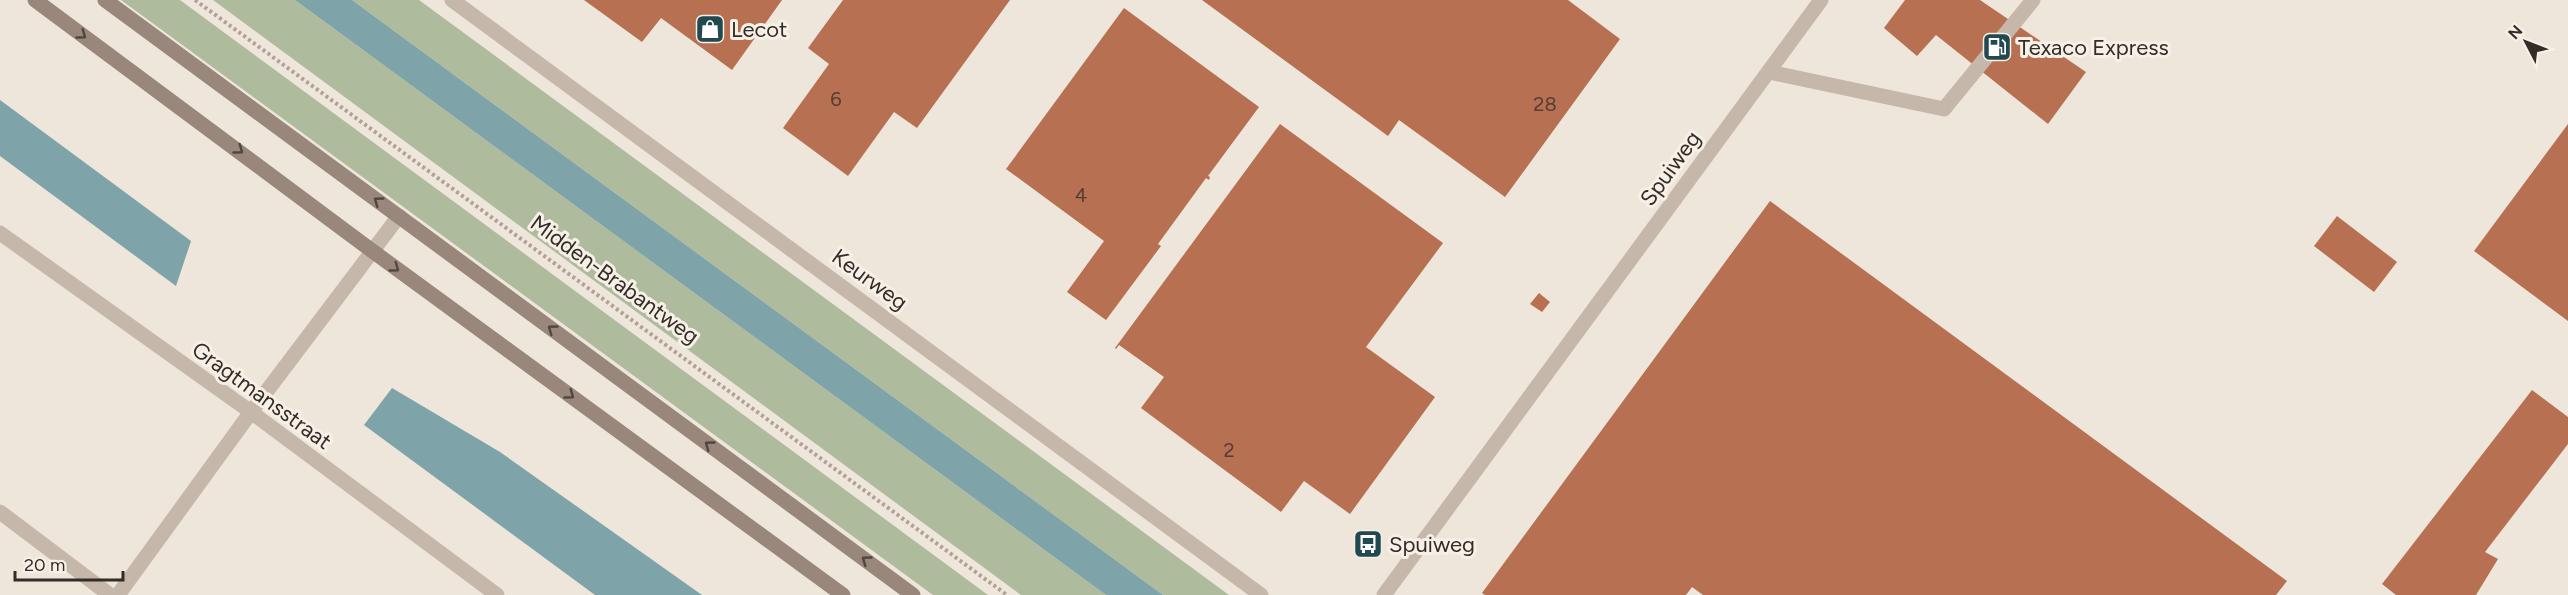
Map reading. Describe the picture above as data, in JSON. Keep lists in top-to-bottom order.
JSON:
{
  "streets": {
    "street": ["Spuiweg", "Keurweg", "Gragtmansstraat"],
    "path": ["Midden-Brabantweg"]
  },
  "places": {
    "shop": ["Lecot"],
    "fuel station": ["Texaco Express"],
    "bus stop": ["Spuiweg"]
  },
  "house_numbers": [
    "6",
    "28",
    "4",
    "2"
  ],
  "scale_bar": "20 m",
  "north": "top left"
}
